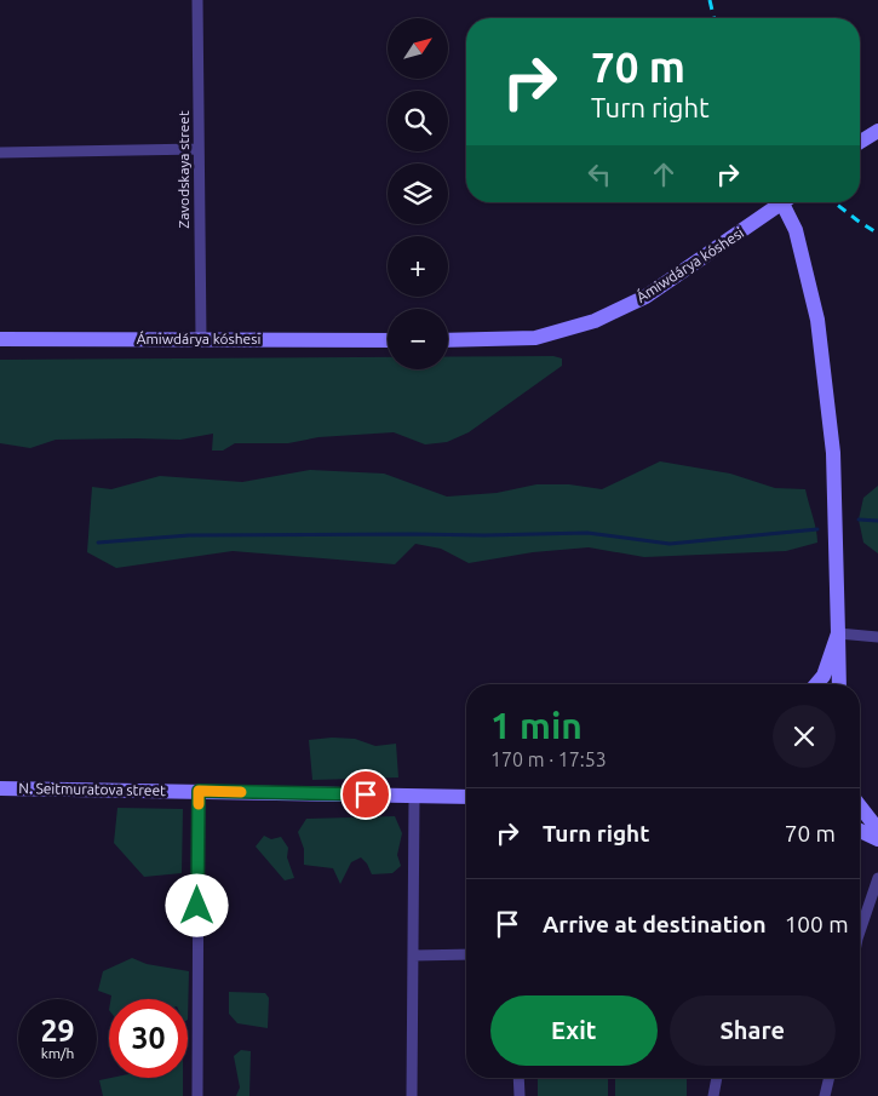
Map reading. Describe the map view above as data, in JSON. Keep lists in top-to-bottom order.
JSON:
{
  "streets": {
    "street": ["Zavodskaya street", "Ámiwdárya kóshesi", "N. Seitmuratova street"]
  },
  "crossings": [
    ["Zavodskaya street", "Ámiwdárya kóshesi"]
  ],
  "north": "top right",
  "page": {
    "map_buttons": ["+", "−"],
    "turn": ["70 m", "Turn right"],
    "heading": ["1 min", "170 m · 17:53"],
    "list": [
      {
        "name": "Turn right",
        "value": "70 m"
      },
      {
        "name": "Arrive at destination",
        "value": "100 m"
      }
    ],
    "buttons": ["Exit", "Share"],
    "speed": "29 km/h",
    "limit": "30"
  }
}
